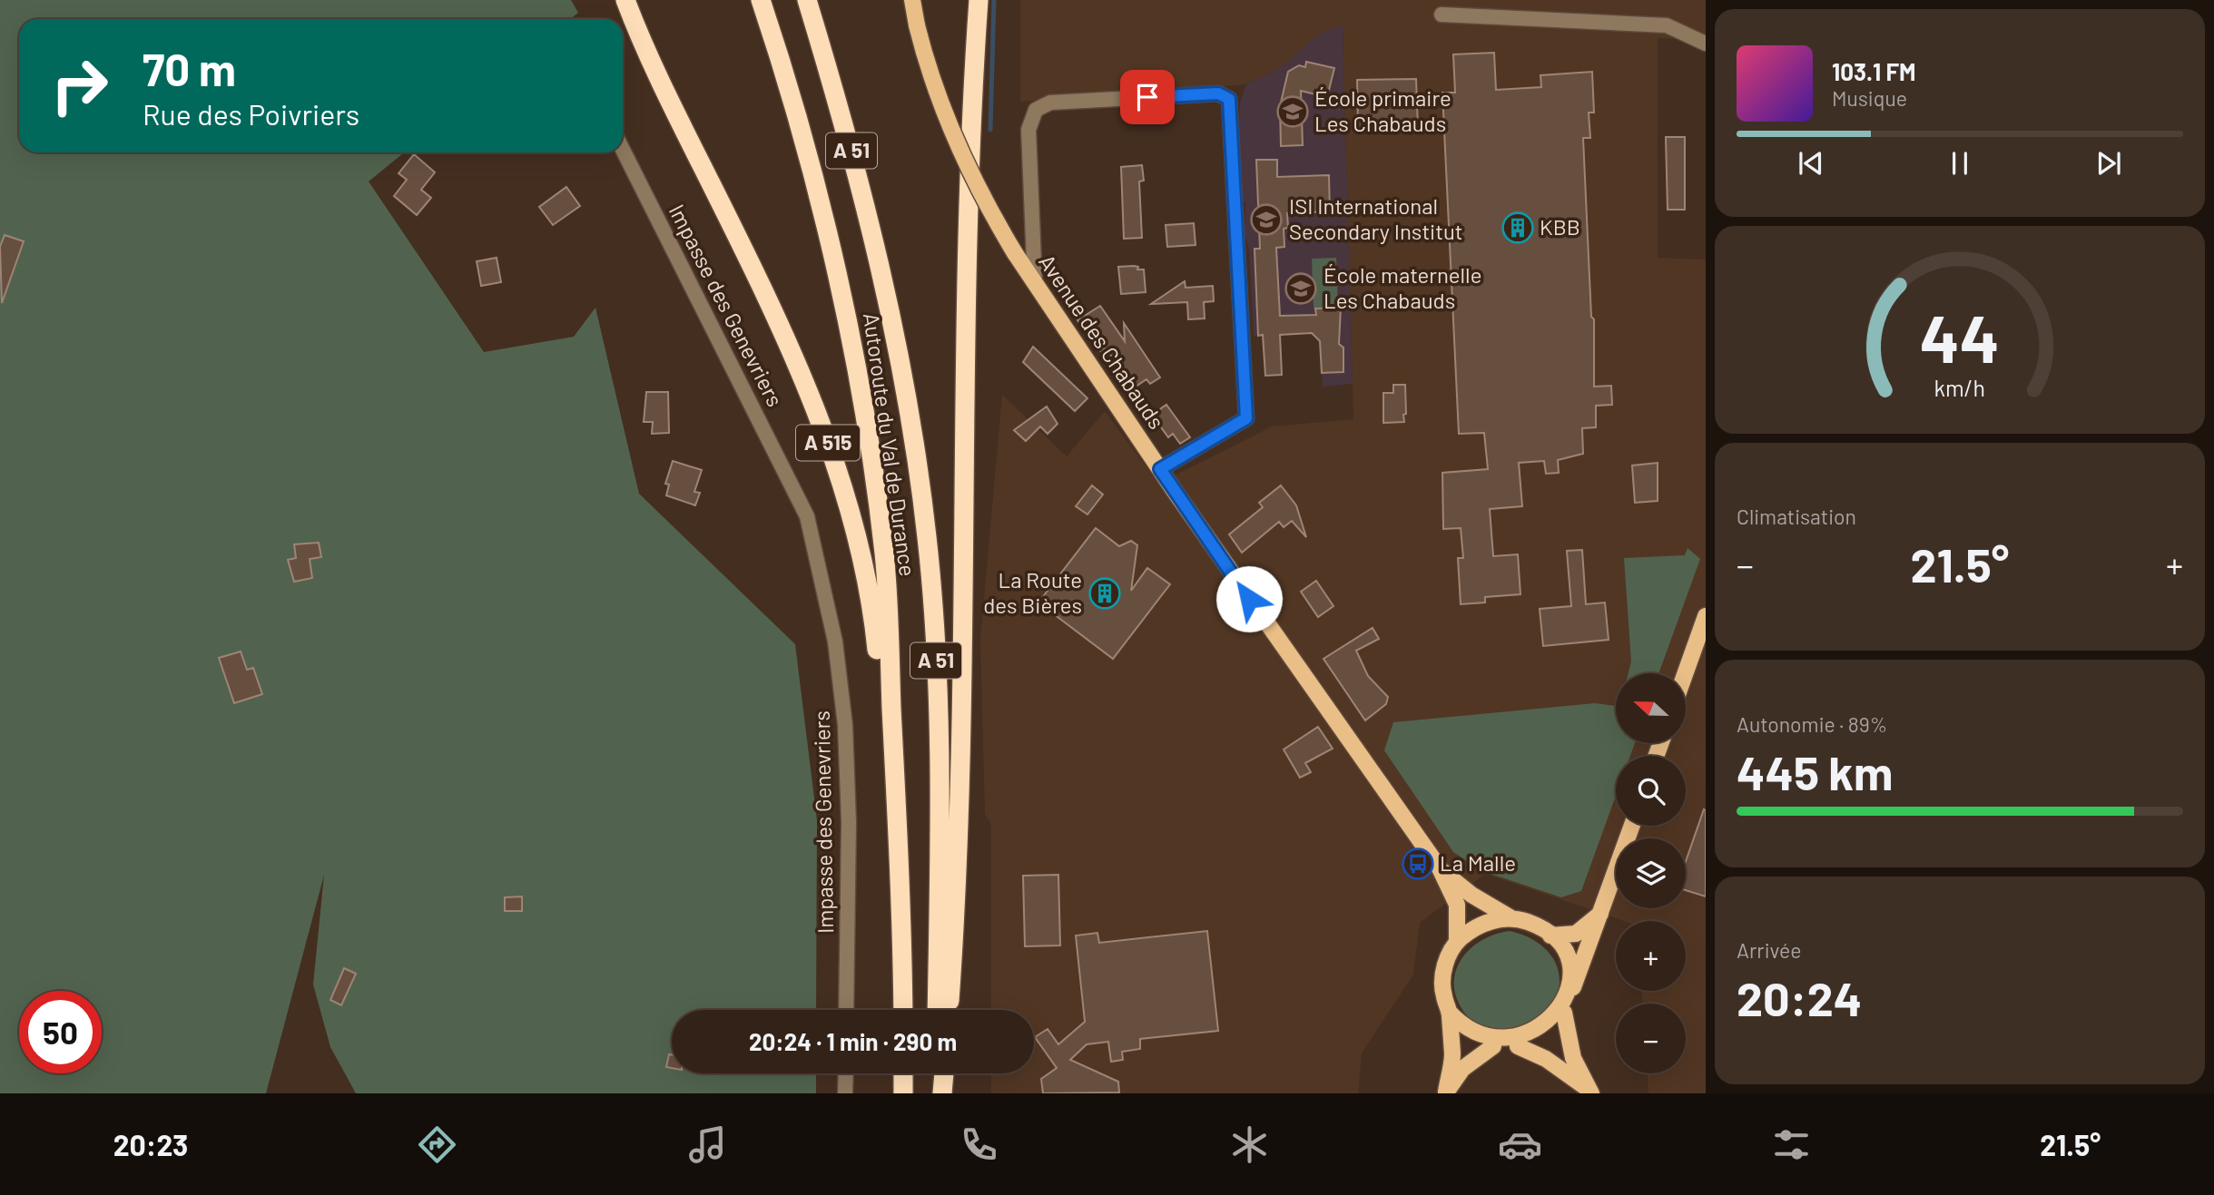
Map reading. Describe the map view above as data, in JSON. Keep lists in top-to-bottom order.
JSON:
{
  "streets": {
    "highway": ["A 51", "A 515", "Autoroute du Val de Durance"],
    "main road": ["Avenue des Chabauds"],
    "street": ["Impasse des Genevriers"]
  },
  "crossings": [
    ["A 515", "Autoroute du Val de Durance"]
  ],
  "places": {
    "school or university": ["École primaire Les Chabauds", "ISI International Secondary Institut", "École maternelle Les Chabauds"],
    "building": ["KBB", "La Route des Bières"],
    "bus stop": ["La Malle"]
  },
  "north": "left",
  "page": {
    "turn": ["70 m", "Rue des Poivriers"],
    "song": ["103.1 FM", "Musique"],
    "tile": [
      "Climatisation",
      ["Autonomie · 89%", "445 km"],
      ["Arrivée", "20:24"]
    ],
    "heat": ["−", "21.5°", "+"],
    "map_buttons": ["+", "−"],
    "limit": "50",
    "trip": "20:24 · 1 min · 290 m",
    "tabs": ["20:23", "21.5°"],
    "gauge": ["44", "km/h"]
  }
}
